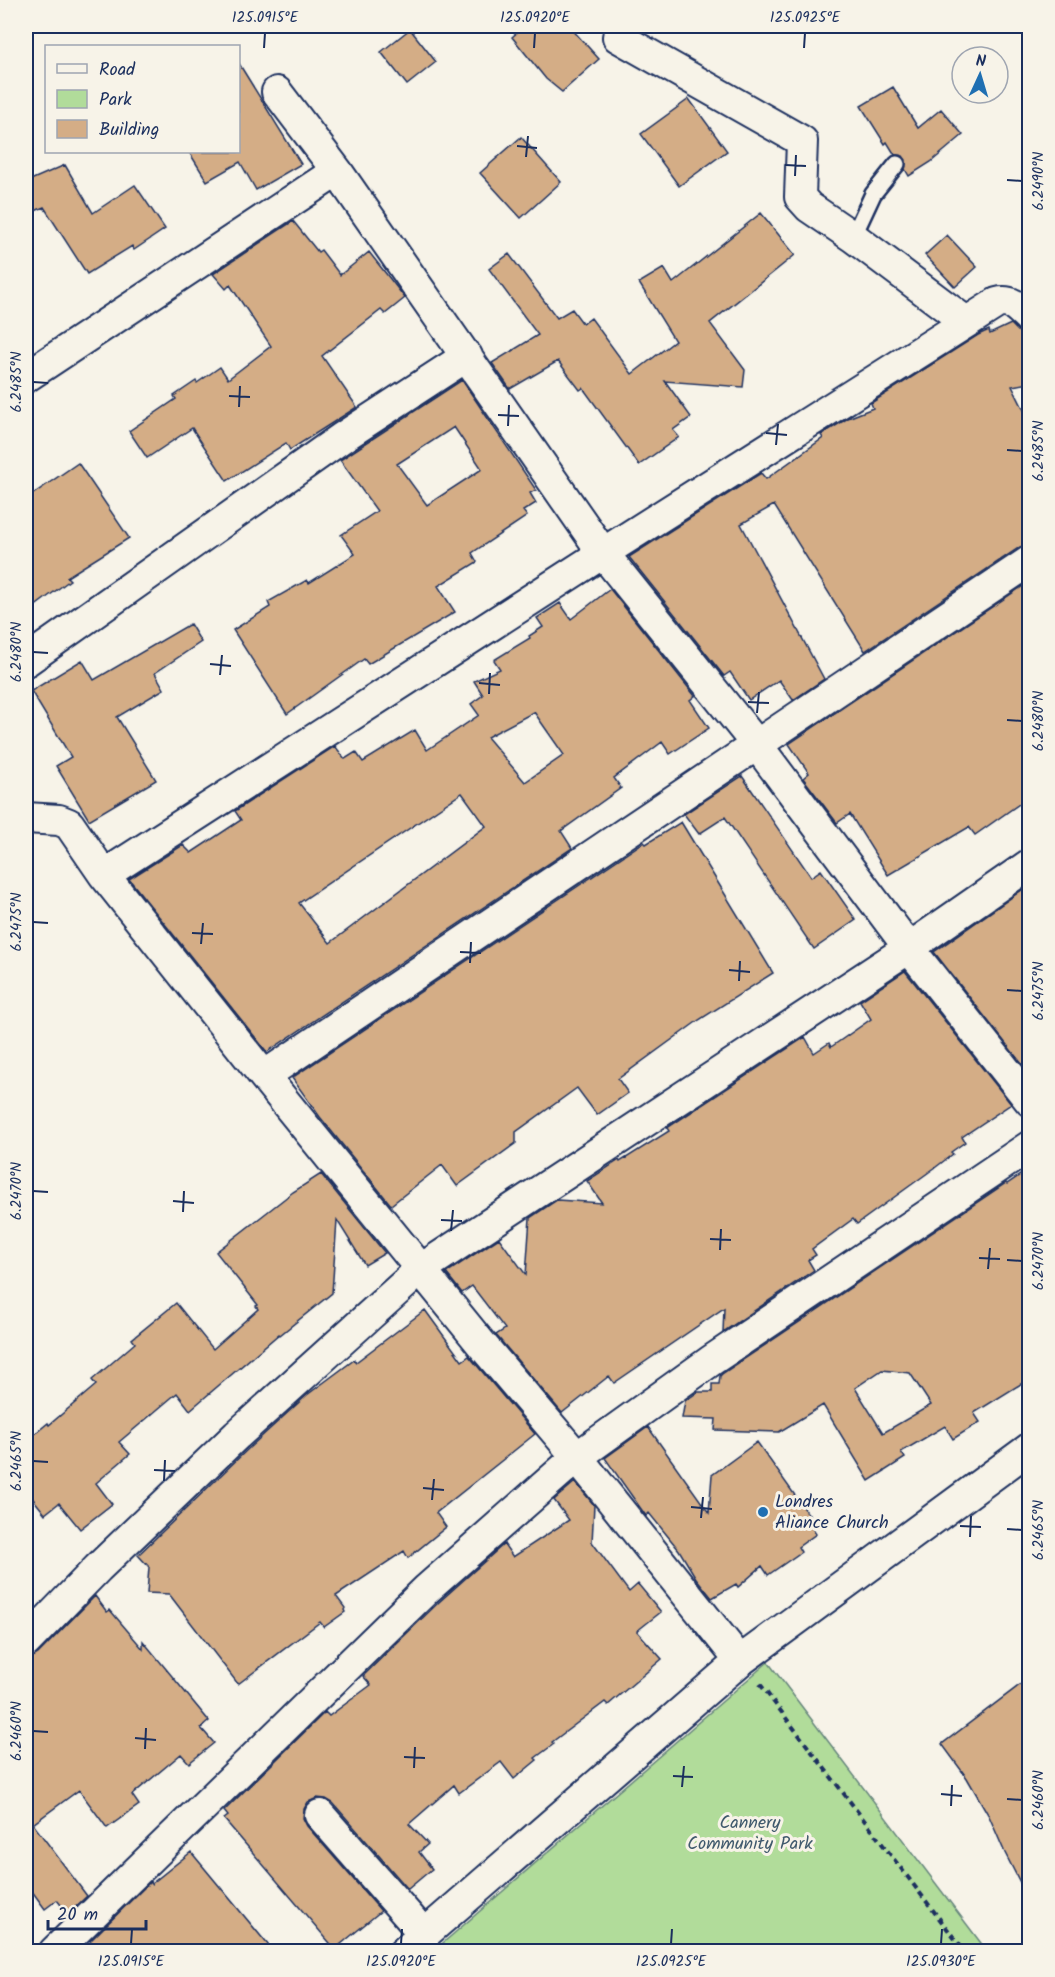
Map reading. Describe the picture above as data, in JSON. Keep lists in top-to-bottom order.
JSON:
{
  "parks": ["Cannery Community Park"],
  "places": ["Londres Aliance Church"],
  "legend": ["Road", "Park", "Building"],
  "scale_bar": "20 m",
  "north": "top",
  "coordinates": [
    "125.0915°E",
    "125.0920°E",
    "125.0925°E",
    "6.2490°N",
    "6.2485°N",
    "6.2480°N",
    "6.2475°N",
    "6.2470°N",
    "6.2465°N",
    "6.2460°N",
    "125.0930°E"
  ]
}
